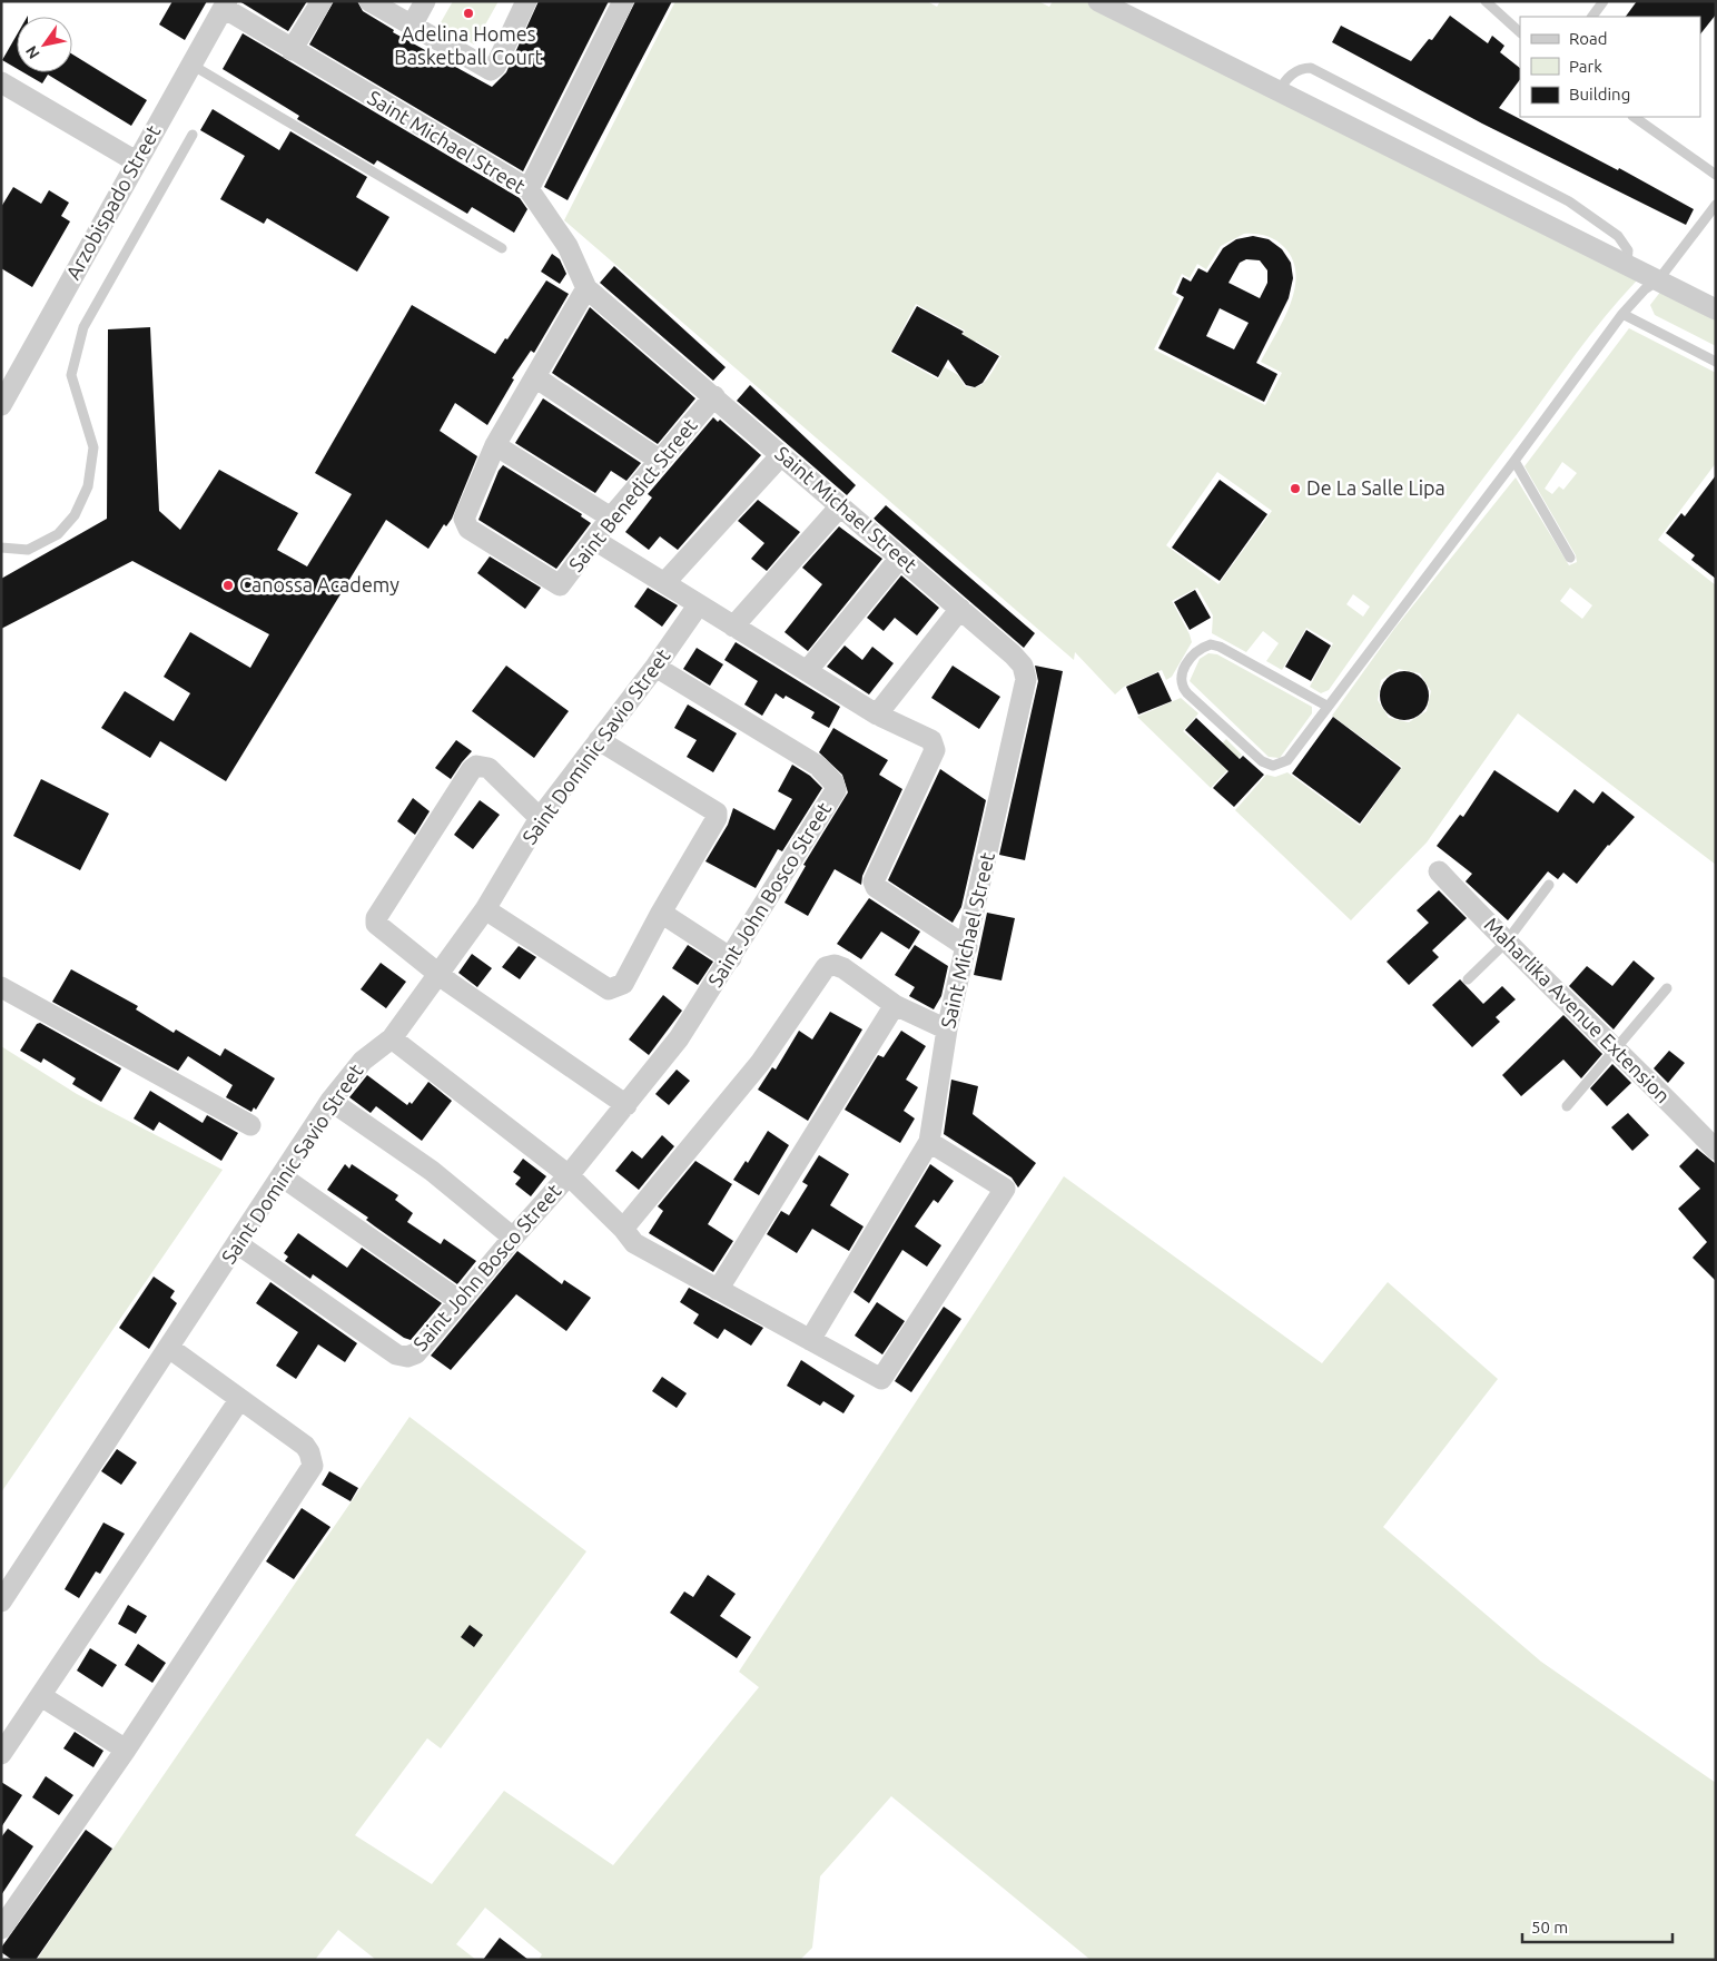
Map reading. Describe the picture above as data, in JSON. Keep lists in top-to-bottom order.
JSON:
{
  "streets": {
    "street": [
      "Saint Michael Street",
      "Arzobispado Street",
      "Saint Benedict Street",
      "Saint Dominic Savio Street",
      "Saint John Bosco Street",
      "Maharlika Avenue Extension"
    ]
  },
  "crossings": [
    ["Saint Michael Street", "Arzobispado Street"],
    ["Saint Michael Street", "Saint Benedict Street"],
    ["Saint Michael Street", "Saint John Bosco Street"],
    ["Saint Dominic Savio Street", "Saint John Bosco Street"]
  ],
  "places": ["Adelina Homes Basketball Court", "De La Salle Lipa", "Canossa Academy"],
  "legend": ["Road", "Park", "Building"],
  "scale_bar": "50 m",
  "north": "bottom left"
}
